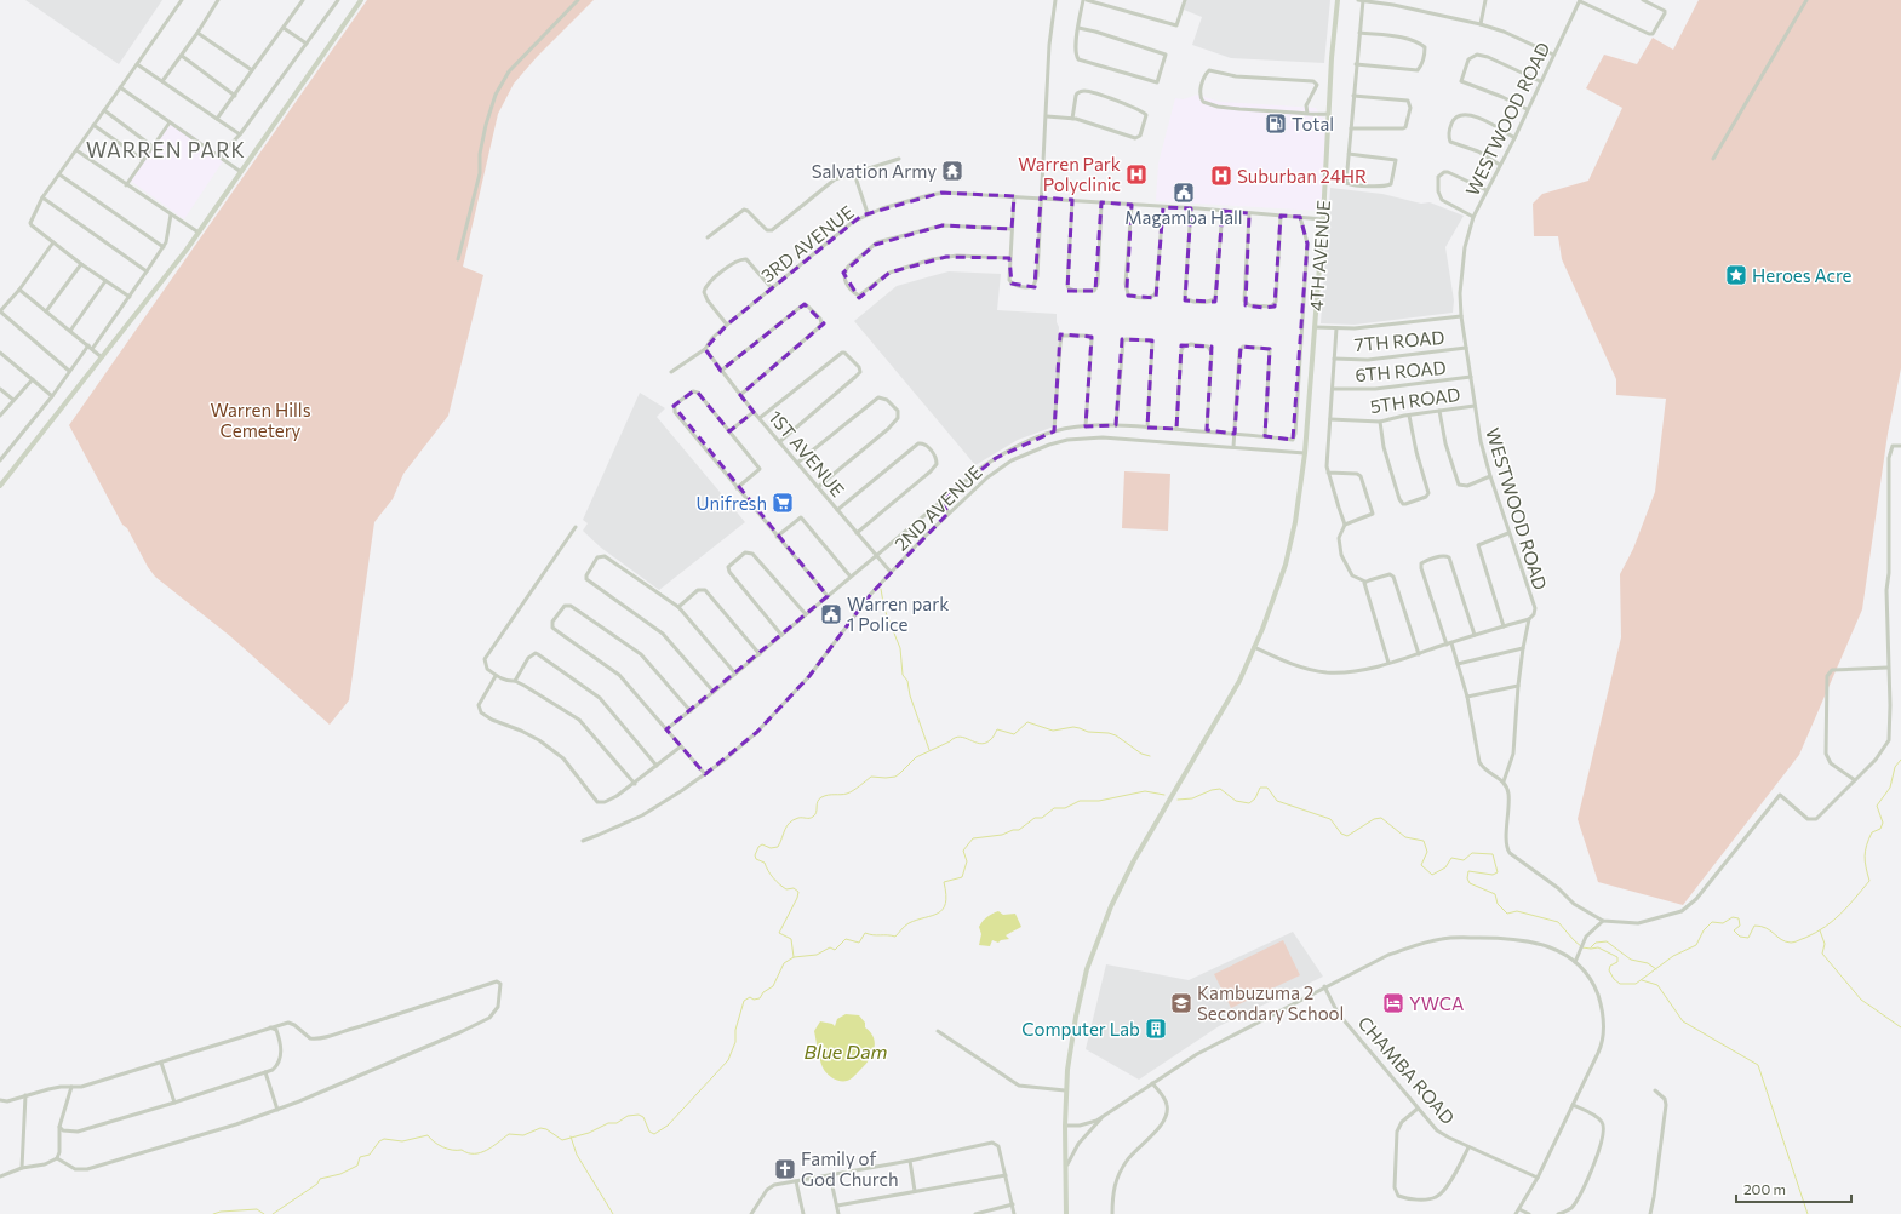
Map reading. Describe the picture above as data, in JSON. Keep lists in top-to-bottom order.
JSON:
{
  "streets": {
    "street": [
      "WESTWOOD ROAD",
      "3RD AVENUE",
      "4TH AVENUE",
      "7TH ROAD",
      "6TH ROAD",
      "5TH ROAD",
      "1ST AVENUE",
      "2ND AVENUE",
      "CHAMBA ROAD"
    ]
  },
  "crossings": [
    ["WESTWOOD ROAD", "4TH AVENUE"],
    ["WESTWOOD ROAD", "7TH ROAD"],
    ["WESTWOOD ROAD", "6TH ROAD"],
    ["WESTWOOD ROAD", "5TH ROAD"],
    ["3RD AVENUE", "4TH AVENUE"],
    ["3RD AVENUE", "1ST AVENUE"],
    ["4TH AVENUE", "2ND AVENUE"],
    ["1ST AVENUE", "2ND AVENUE"]
  ],
  "districts": ["WARREN PARK"],
  "water": ["Blue Dam"],
  "parks": ["Warren Hills Cemetery"],
  "places": {
    "fuel station": ["Total"],
    "temple": ["Salvation Army"],
    "hospital": ["Warren Park Polyclinic", "Suburban 24HR"],
    "public building": ["Magamba Hall", "Warren park 1 Police"],
    "place": ["Heroes Acre"],
    "supermarket": ["Unifresh"],
    "school or university": ["Kambuzuma 2 Secondary School"],
    "hotel": ["YWCA"],
    "building": ["Computer Lab"],
    "church": ["Family of God Church"]
  },
  "scale_bar": "200 m"
}
